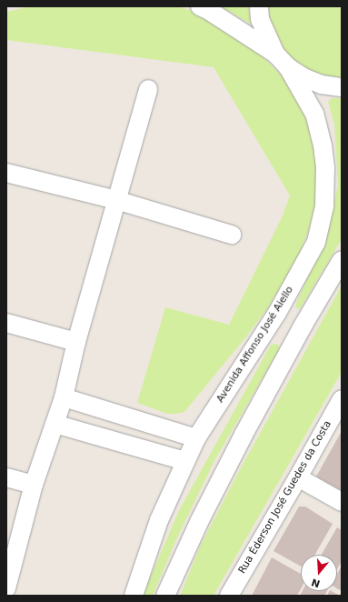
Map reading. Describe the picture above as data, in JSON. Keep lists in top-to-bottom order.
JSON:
{
  "streets": {
    "street": ["Avenida Affonso José Aiello", "Rua Éderson José Guedes da Costa"]
  },
  "north": "bottom"
}
